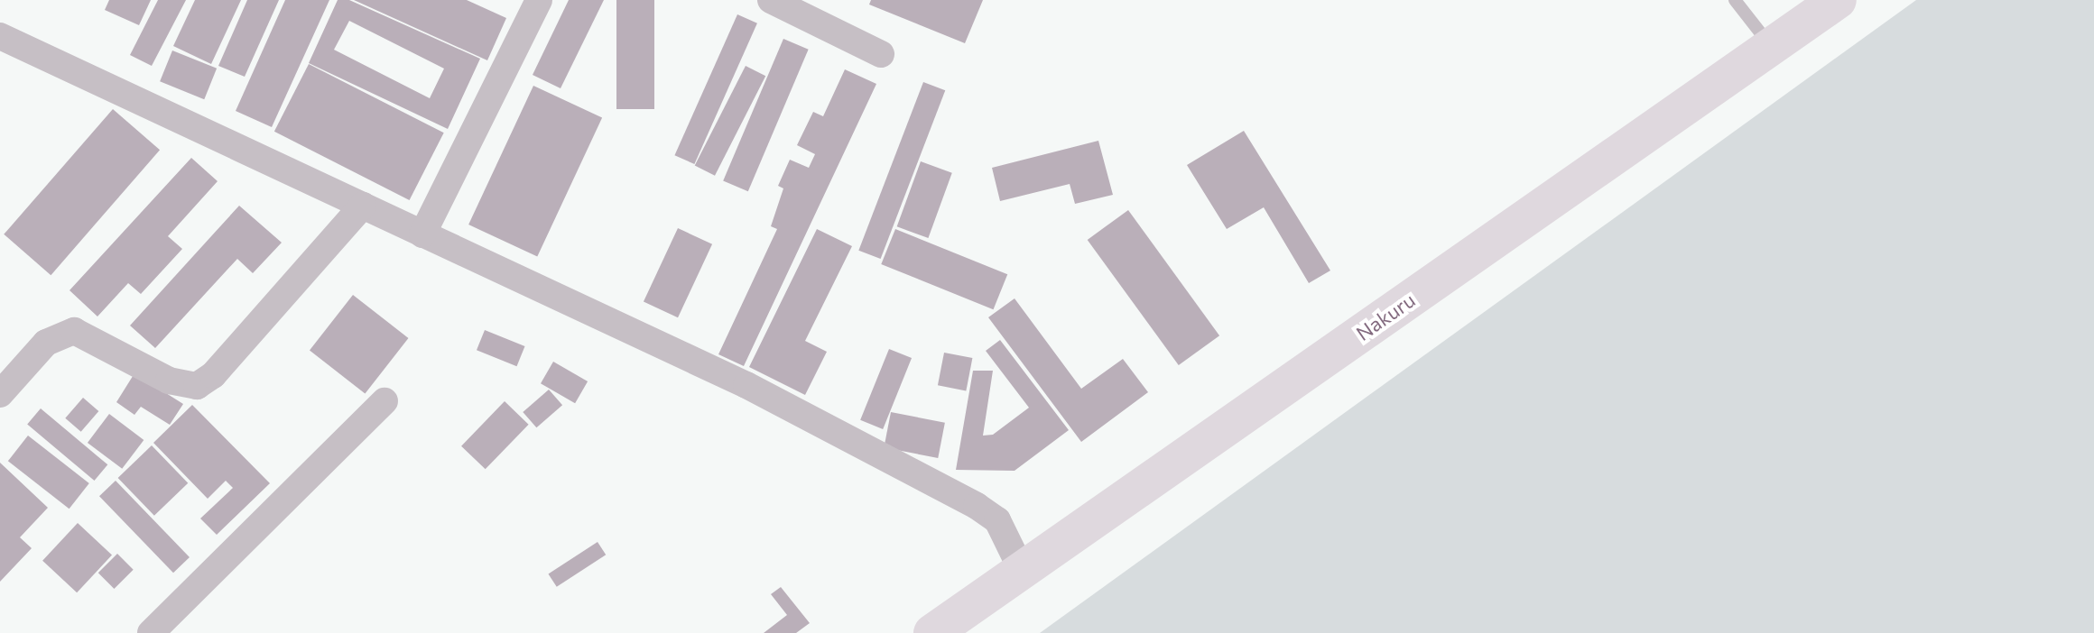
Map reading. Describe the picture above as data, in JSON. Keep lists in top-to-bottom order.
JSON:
{
  "streets": {
    "main road": ["Nakuru"]
  }
}
